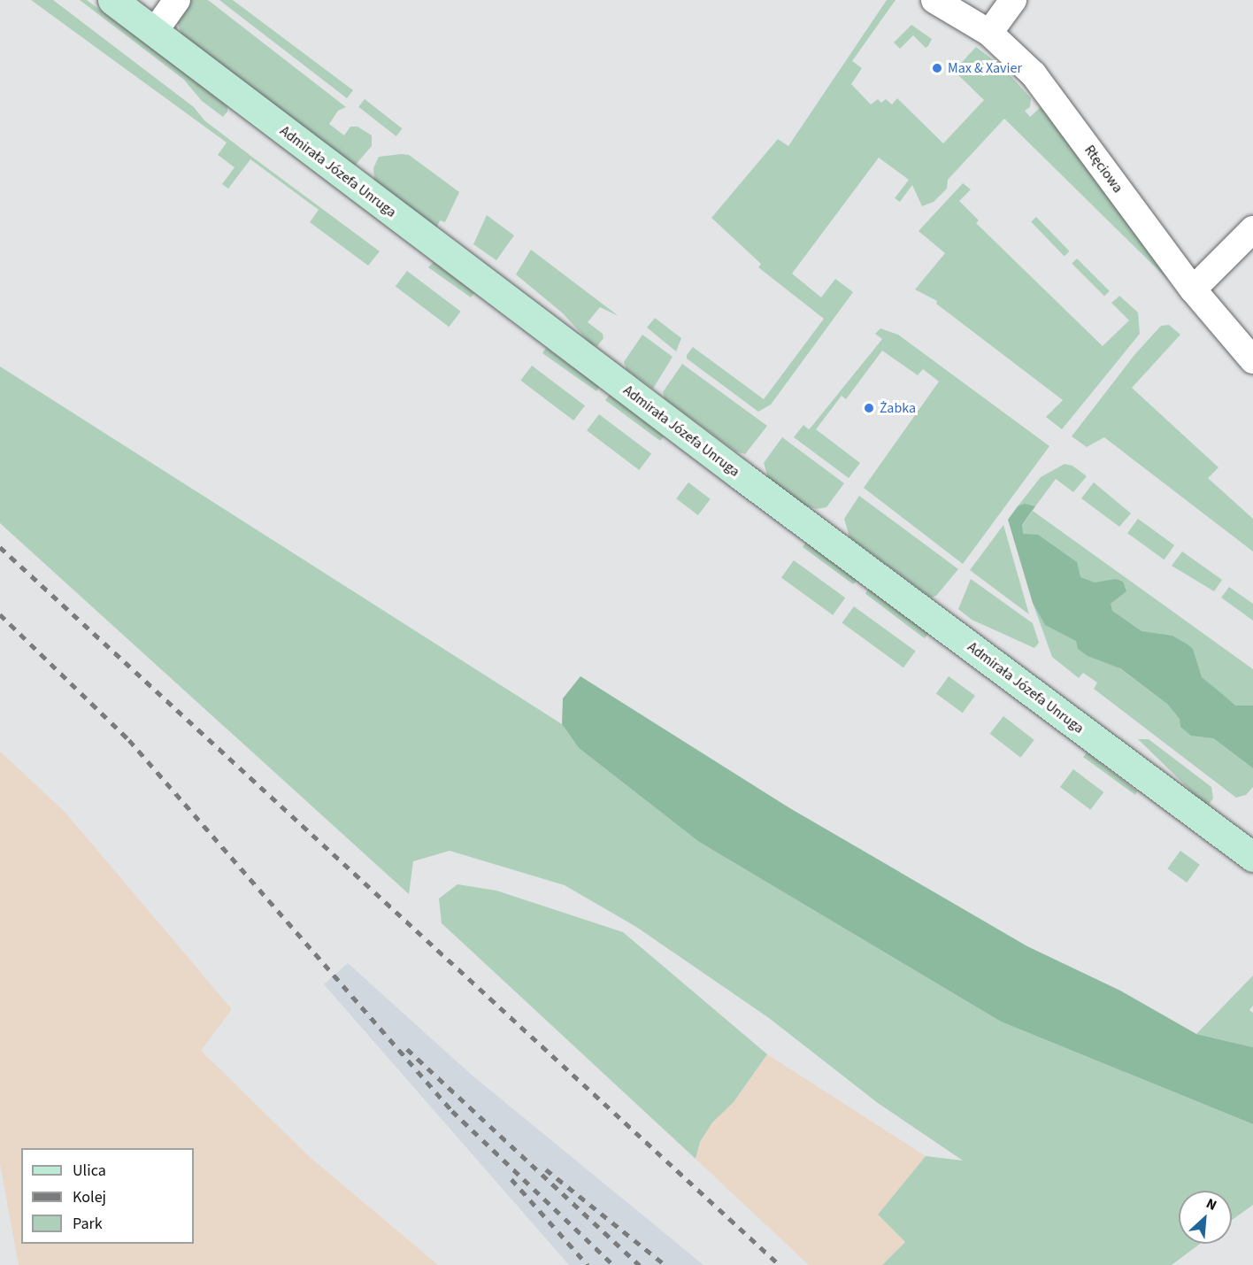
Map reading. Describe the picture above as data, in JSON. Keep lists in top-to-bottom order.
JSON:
{
  "streets": {
    "street": ["Rtęciowa", "Admirała Józefa Unruga"]
  },
  "places": ["Max & Xavier", "Żabka"],
  "legend": ["Ulica", "Kolej", "Park"],
  "north": "top right"
}
